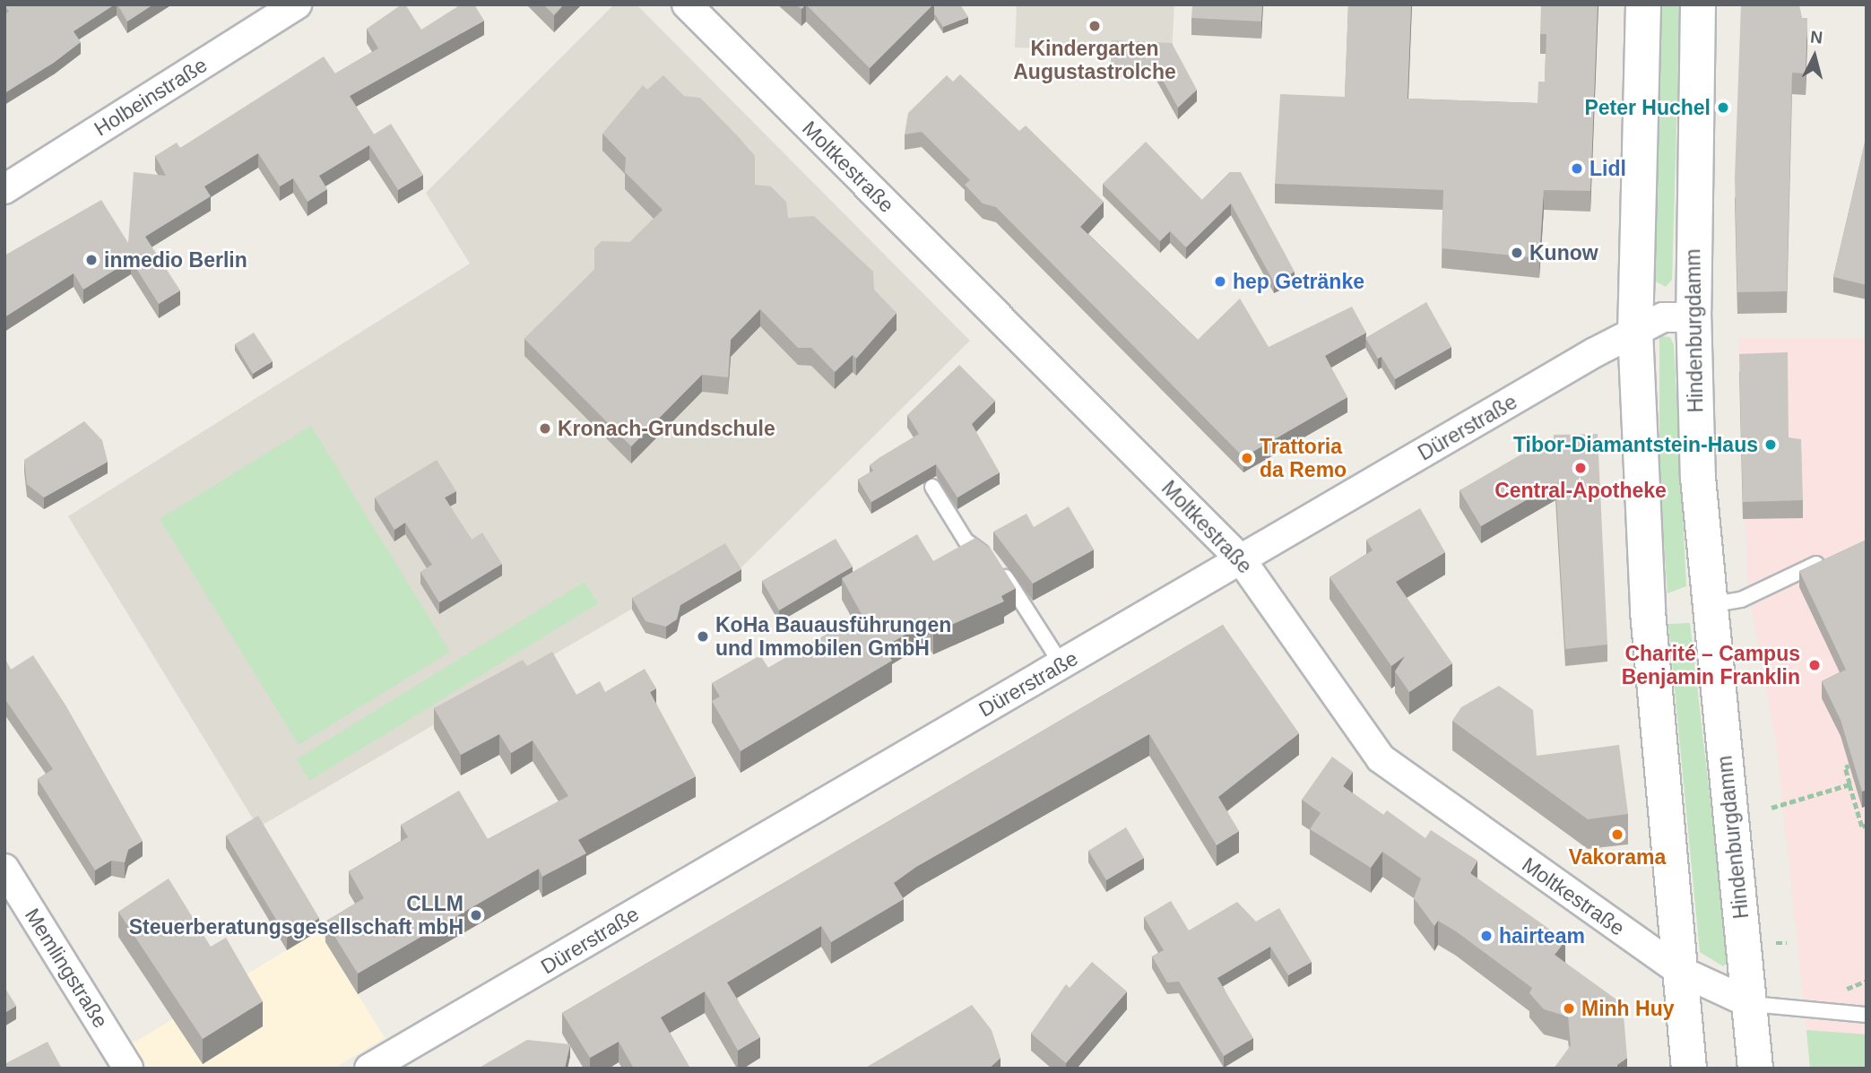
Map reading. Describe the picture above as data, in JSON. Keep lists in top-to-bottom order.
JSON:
{
  "streets": {
    "main road": ["Hindenburgdamm"],
    "street": [
      "Holbeinstraße",
      "Moltkestraße",
      "Dürerstraße",
      "Memlingstraße"
    ]
  },
  "crossings": [
    ["Moltkestraße", "Hindenburgdamm"],
    ["Moltkestraße", "Dürerstraße"],
    ["Hindenburgdamm", "Dürerstraße"]
  ],
  "places": [
    "Kindergarten Augustastrolche",
    "Peter Huchel",
    "Lidl",
    "Kunow",
    "inmedio Berlin",
    "hep Getränke",
    "Kronach-Grundschule",
    "Tibor-Diamantstein-Haus",
    "Trattoria da Remo",
    "Central-Apotheke",
    "KoHa Bauausführungen und Immobilen GmbH",
    "Charité – Campus Benjamin Franklin",
    "Vakorama",
    "CLLM Steuerberatungsgesellschaft mbH",
    "hairteam",
    "Minh Huy"
  ],
  "north": "top"
}
